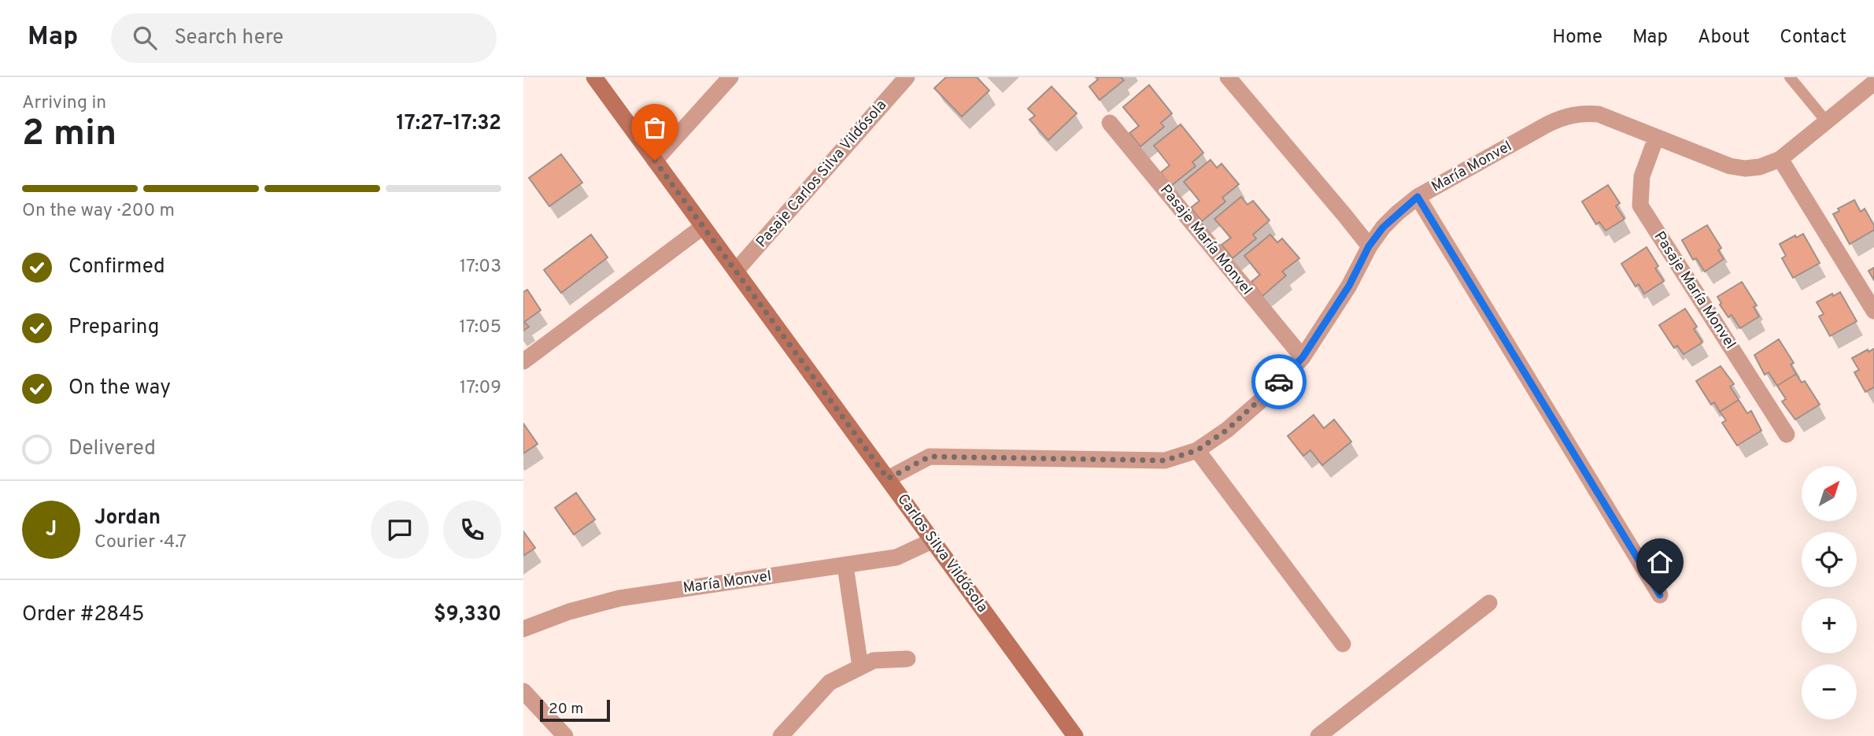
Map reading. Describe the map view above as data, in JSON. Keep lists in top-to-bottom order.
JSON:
{
  "streets": {
    "street": [
      "María Monvel",
      "Pasaje Carlos Silva Vildósola",
      "Pasaje María Monvel",
      "Carlos Silva Vildósola"
    ]
  },
  "crossings": [
    ["María Monvel", "Pasaje María Monvel"],
    ["María Monvel", "Carlos Silva Vildósola"],
    ["Pasaje Carlos Silva Vildósola", "Carlos Silva Vildósola"]
  ],
  "scale_bar": "20 m",
  "north": "top right",
  "page": {
    "header": "Map",
    "search": "Search here",
    "nav": [
      "Home",
      "Map",
      "About",
      "Contact"
    ],
    "heading": ["2 min", "Arriving in", "17:27–17:32"],
    "panel": [
      "Jordan",
      "Courier · 4.7",
      "Order #2845",
      "$9,330"
    ],
    "bar": "On the way · 200 m",
    "list": [
      ["Confirmed", "17:03"],
      ["Preparing", "17:05"],
      ["On the way", "17:09"],
      "Delivered"
    ],
    "map_buttons": ["+", "−"],
    "round": "J",
    "scale": "20 m"
  }
}
